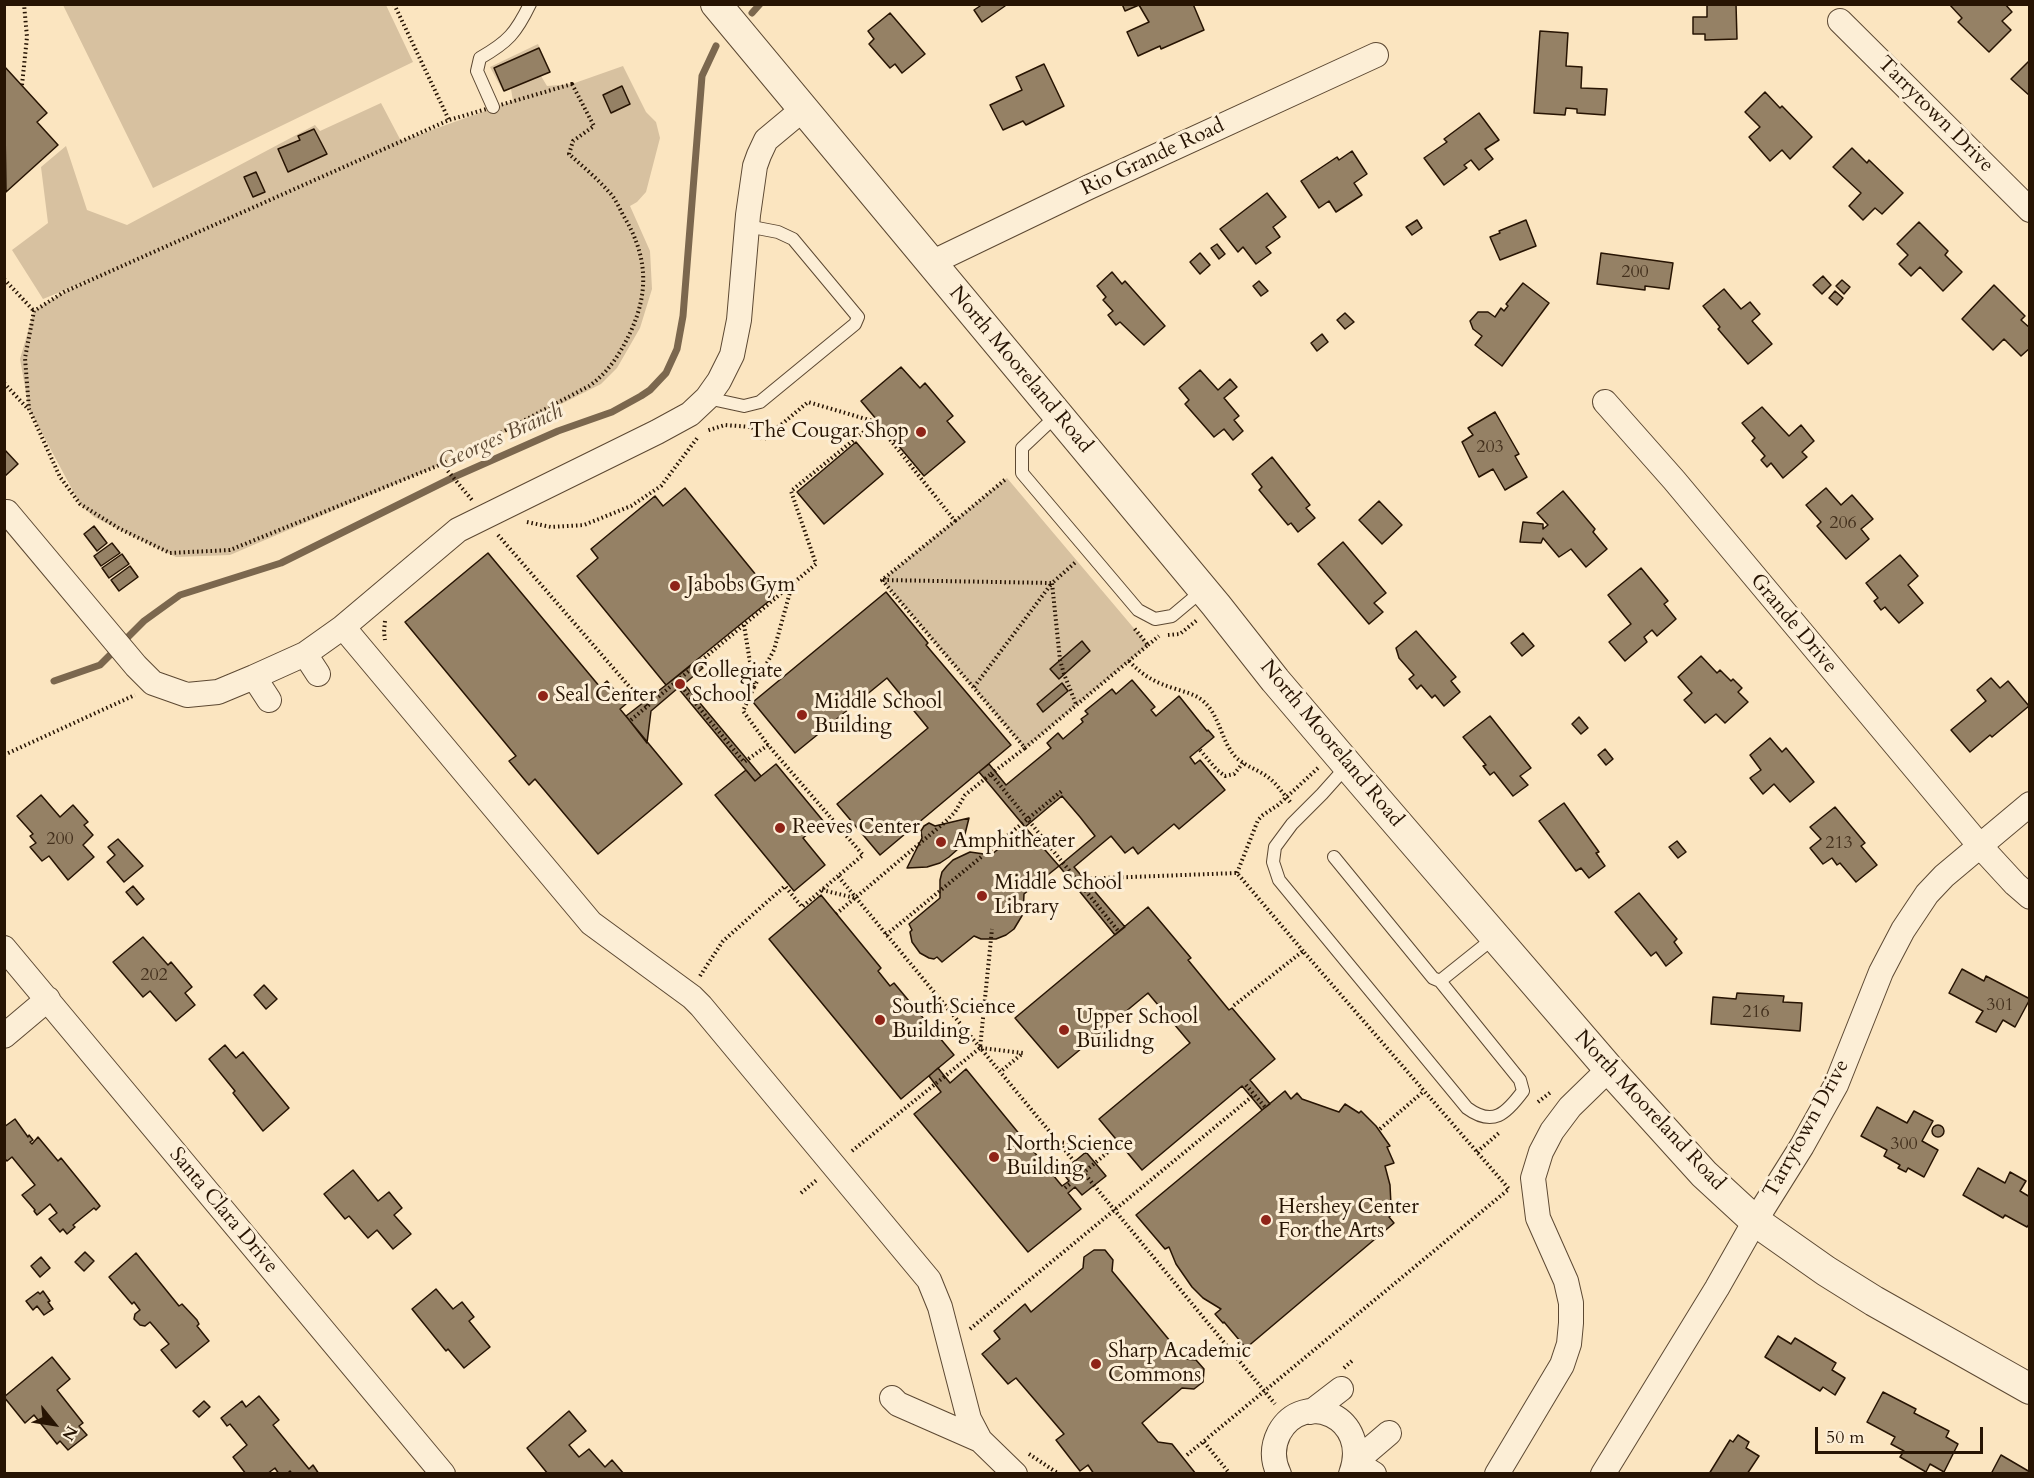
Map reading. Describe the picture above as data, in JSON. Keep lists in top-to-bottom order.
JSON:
{
  "streets": {
    "street": [
      "Tarrytown Drive",
      "Rio Grande Road",
      "North Mooreland Road",
      "Grande Drive",
      "Santa Clara Drive"
    ]
  },
  "crossings": [
    ["Tarrytown Drive", "North Mooreland Road"],
    ["Tarrytown Drive", "Grande Drive"],
    ["Rio Grande Road", "North Mooreland Road"]
  ],
  "water": ["Georges Branch"],
  "places": [
    "The Cougar Shop",
    "Jabobs Gym",
    "Collegiate School",
    "Seal Center",
    "Middle School Building",
    "Reeves Center",
    "Amphitheater",
    "Middle School Library",
    "South Science Building",
    "Upper School Builidng",
    "North Science Building",
    "Hershey Center For the Arts",
    "Sharp Academic Commons"
  ],
  "house_numbers": [
    "200",
    "203",
    "206",
    "200",
    "213",
    "202",
    "301",
    "216",
    "300"
  ],
  "scale_bar": "50 m",
  "north": "bottom right"
}
